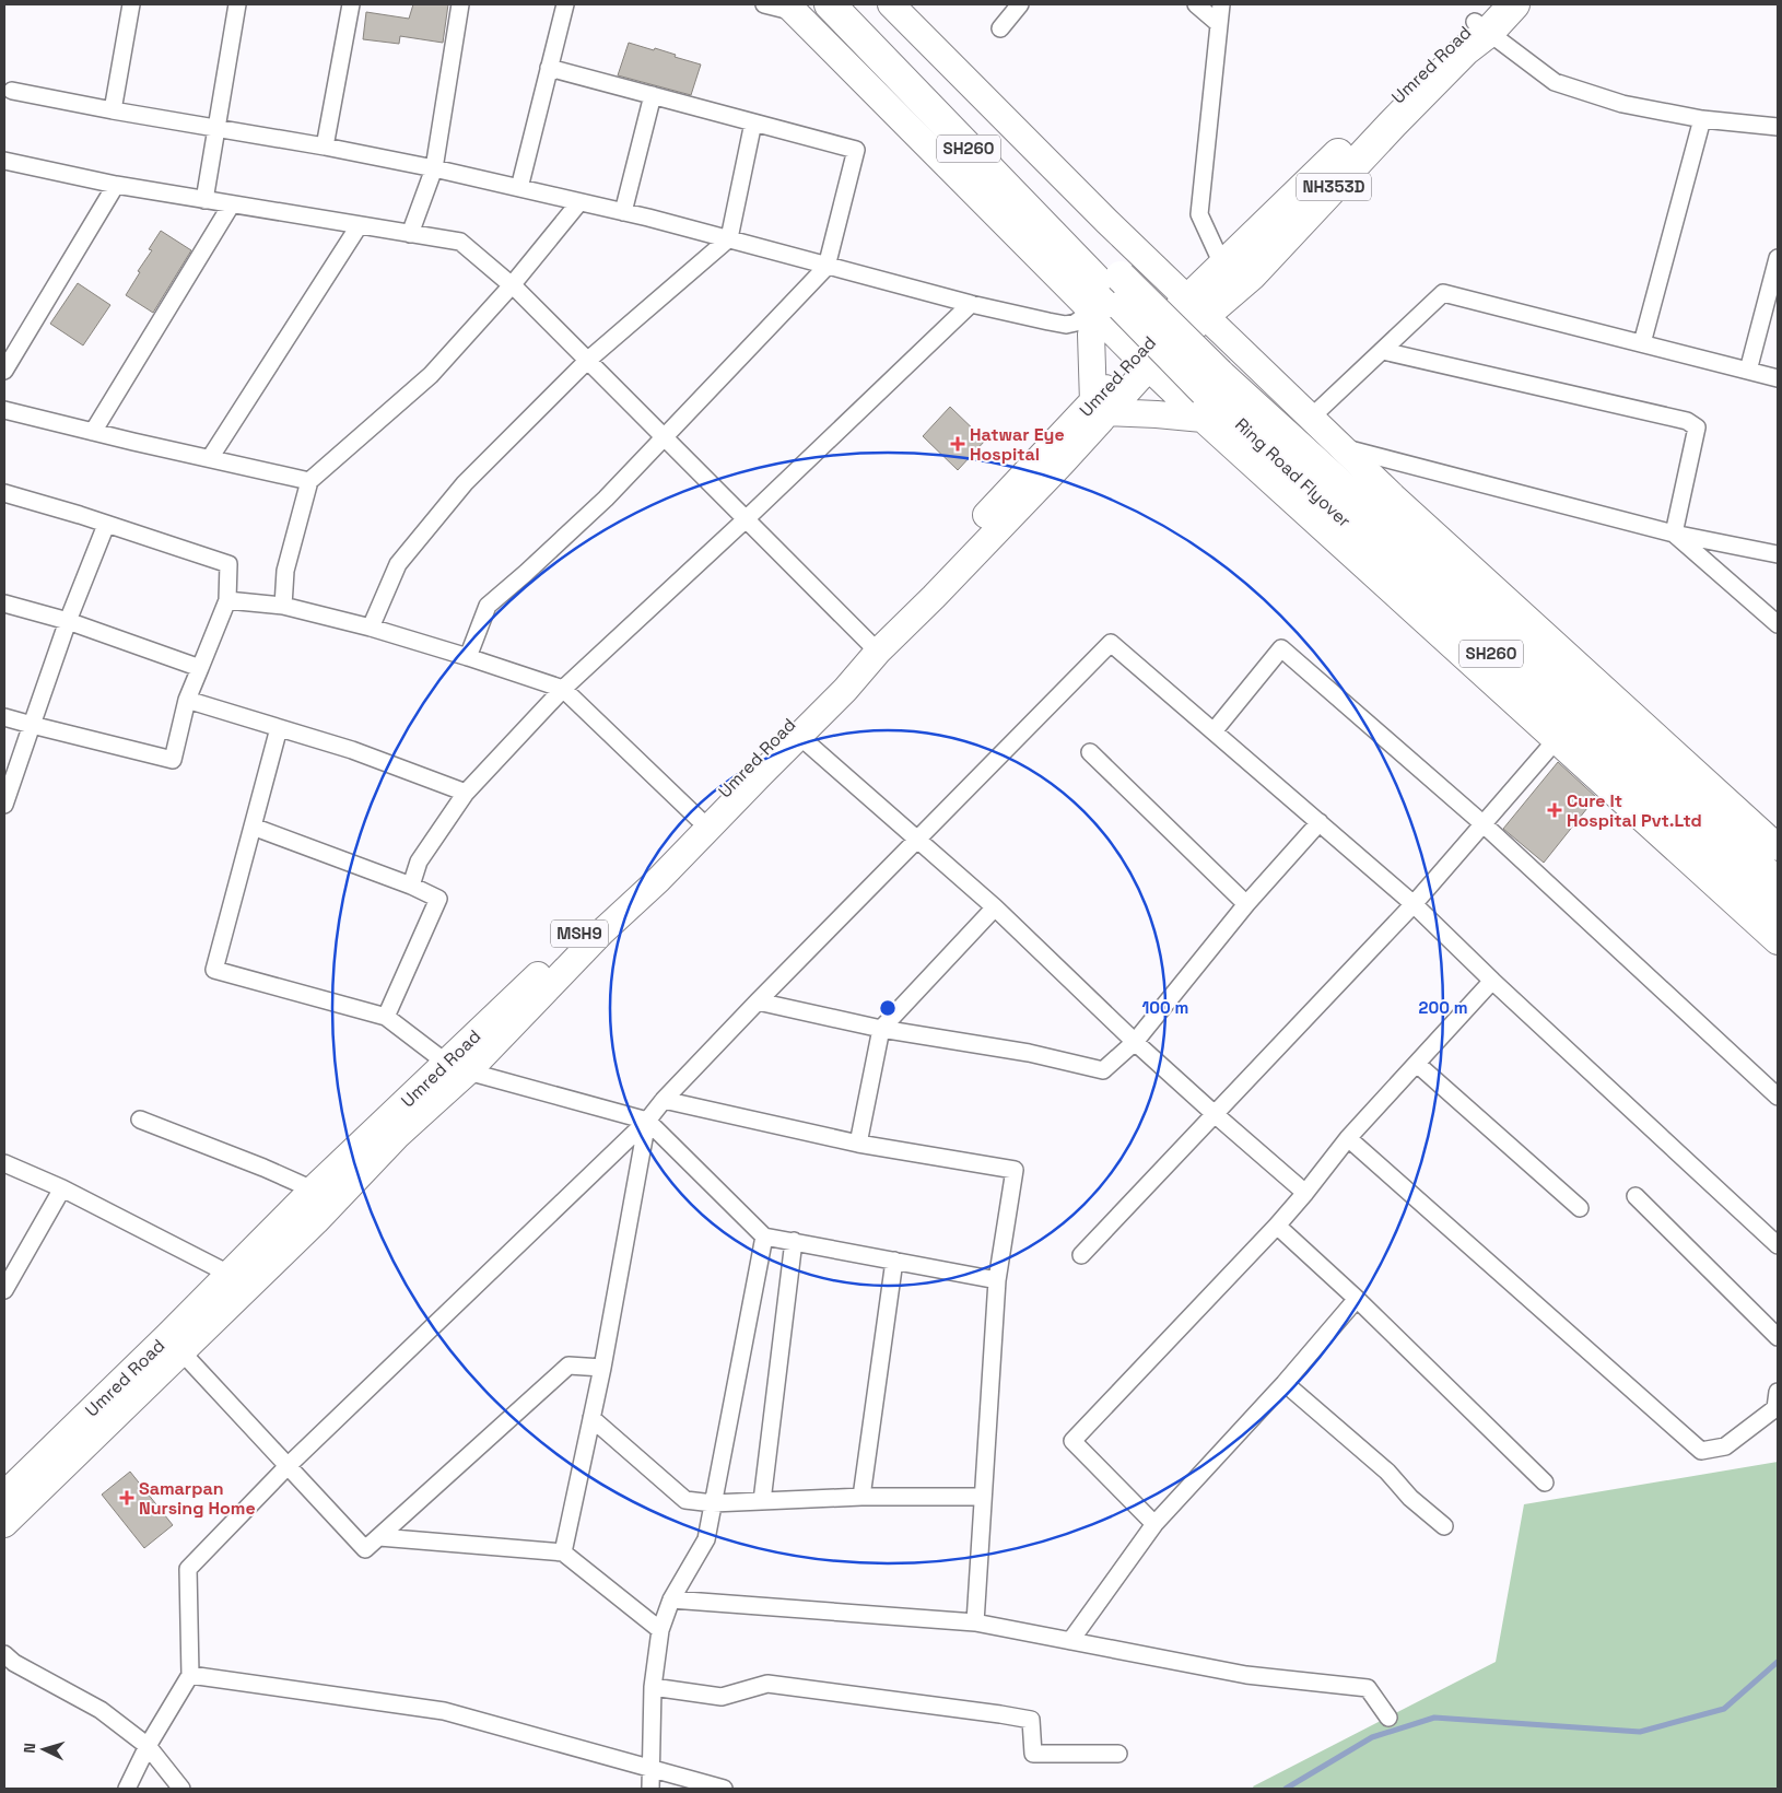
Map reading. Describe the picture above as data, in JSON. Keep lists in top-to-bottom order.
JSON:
{
  "streets": {
    "highway": [
      "Umred Road",
      "SH260",
      "NH353D",
      "Ring Road Flyover"
    ],
    "main road": ["MSH9"]
  },
  "crossings": [
    ["Umred Road", "NH353D"]
  ],
  "places": {
    "health": ["Hatwar Eye Hospital", "Cure It Hospital Pvt.Ltd", "Samarpan Nursing Home"]
  },
  "north": "left",
  "rings": ["100 m", "200 m"]
}
